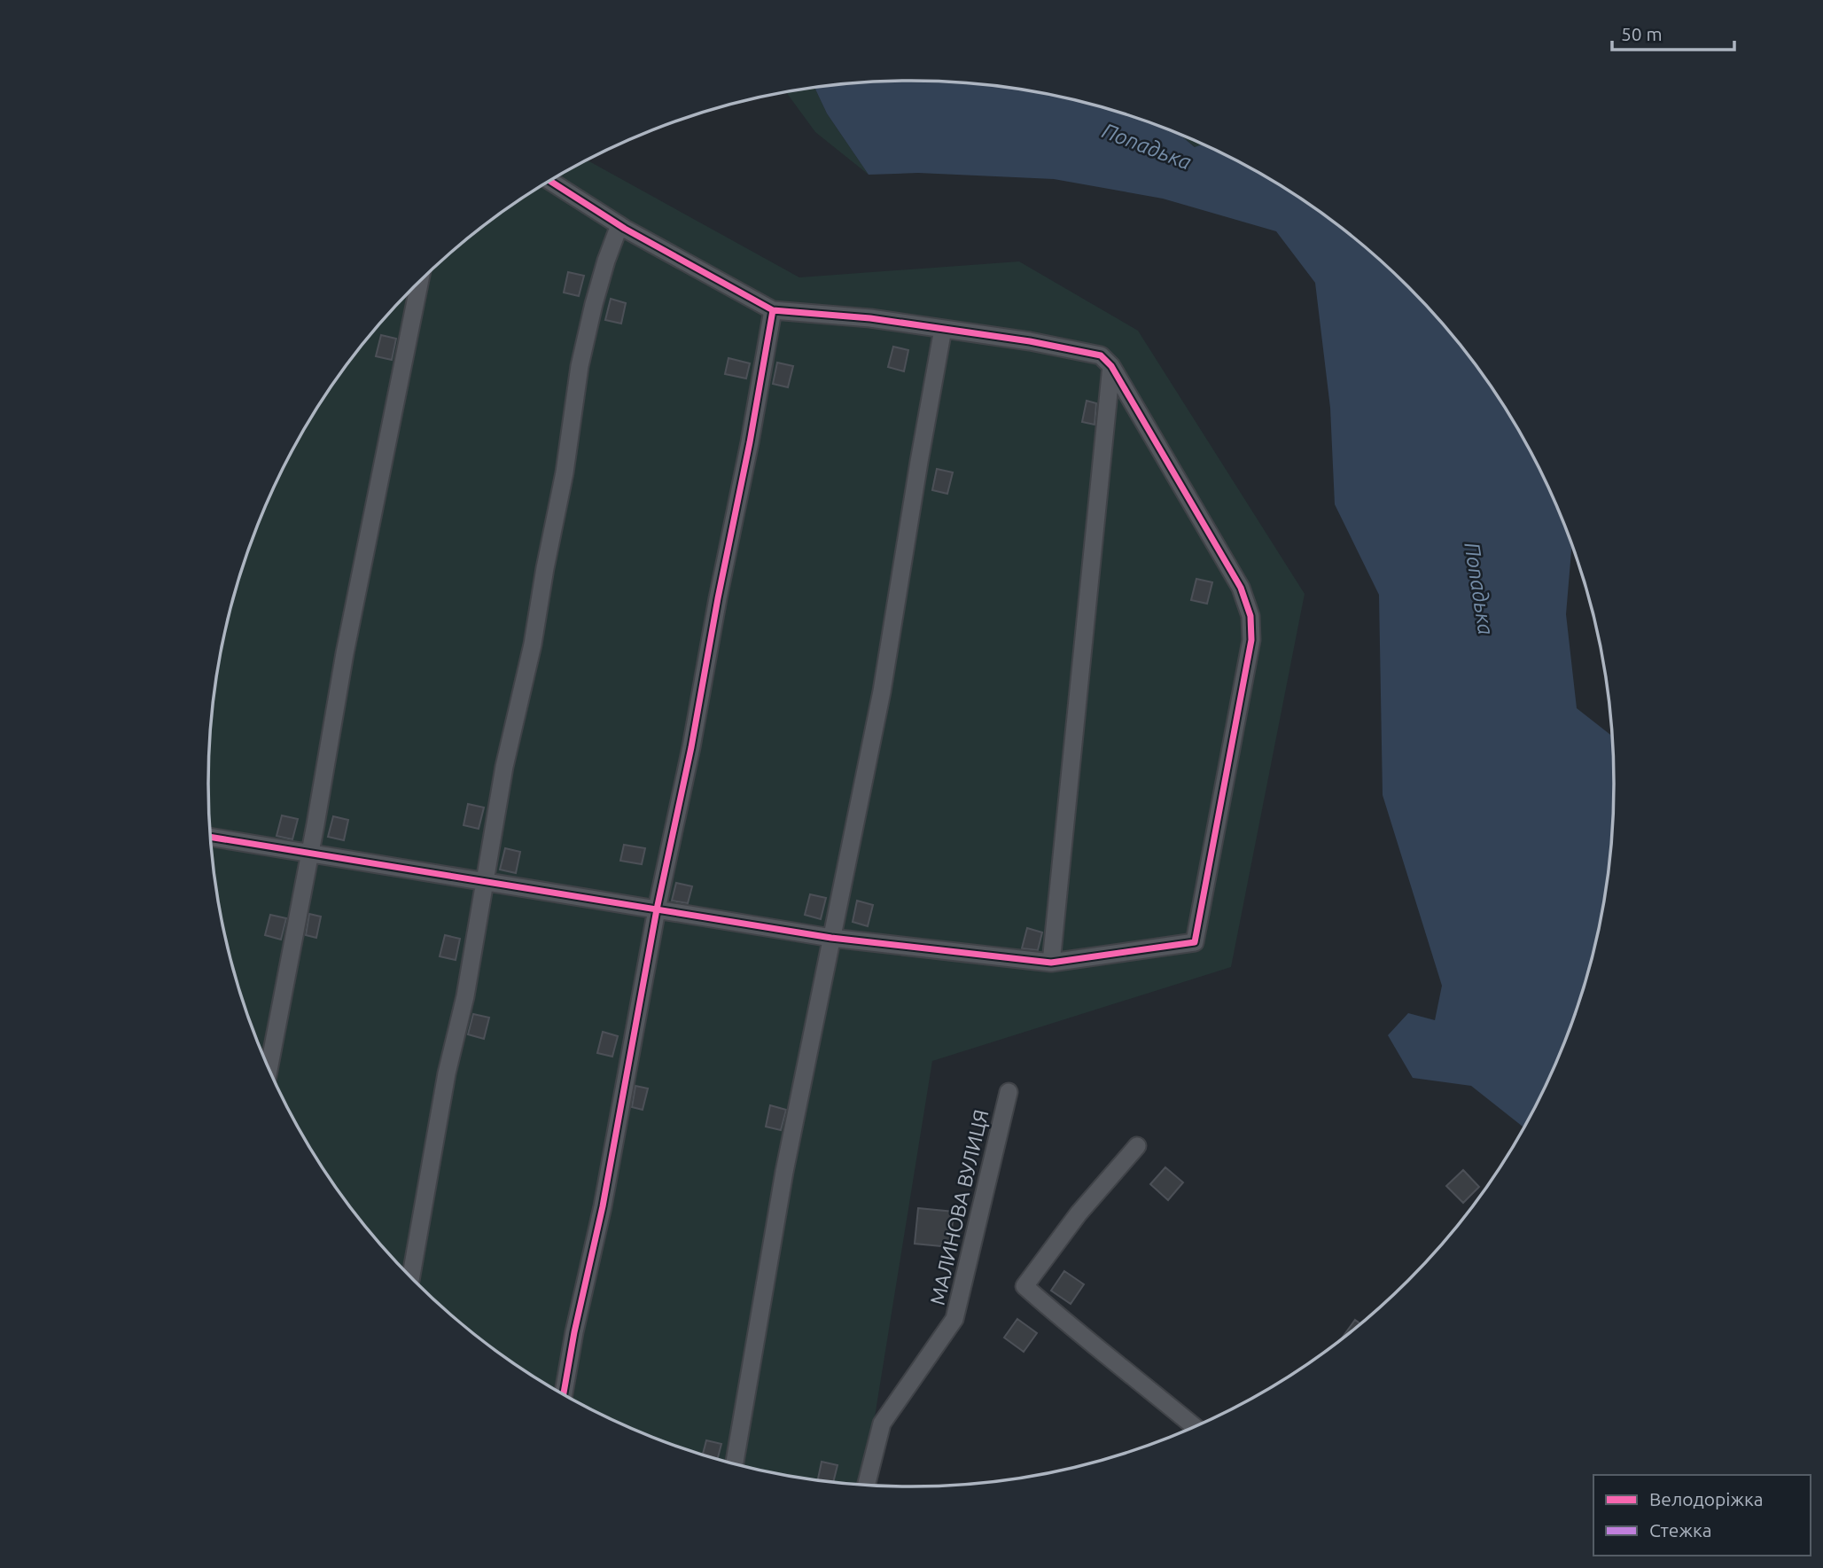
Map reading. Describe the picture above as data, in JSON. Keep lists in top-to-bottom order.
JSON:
{
  "streets": {
    "street": ["МАЛИНОВА ВУЛИЦЯ"]
  },
  "water": ["Попадька"],
  "legend": ["Велодоріжка", "Стежка"],
  "scale_bar": "50 m"
}
